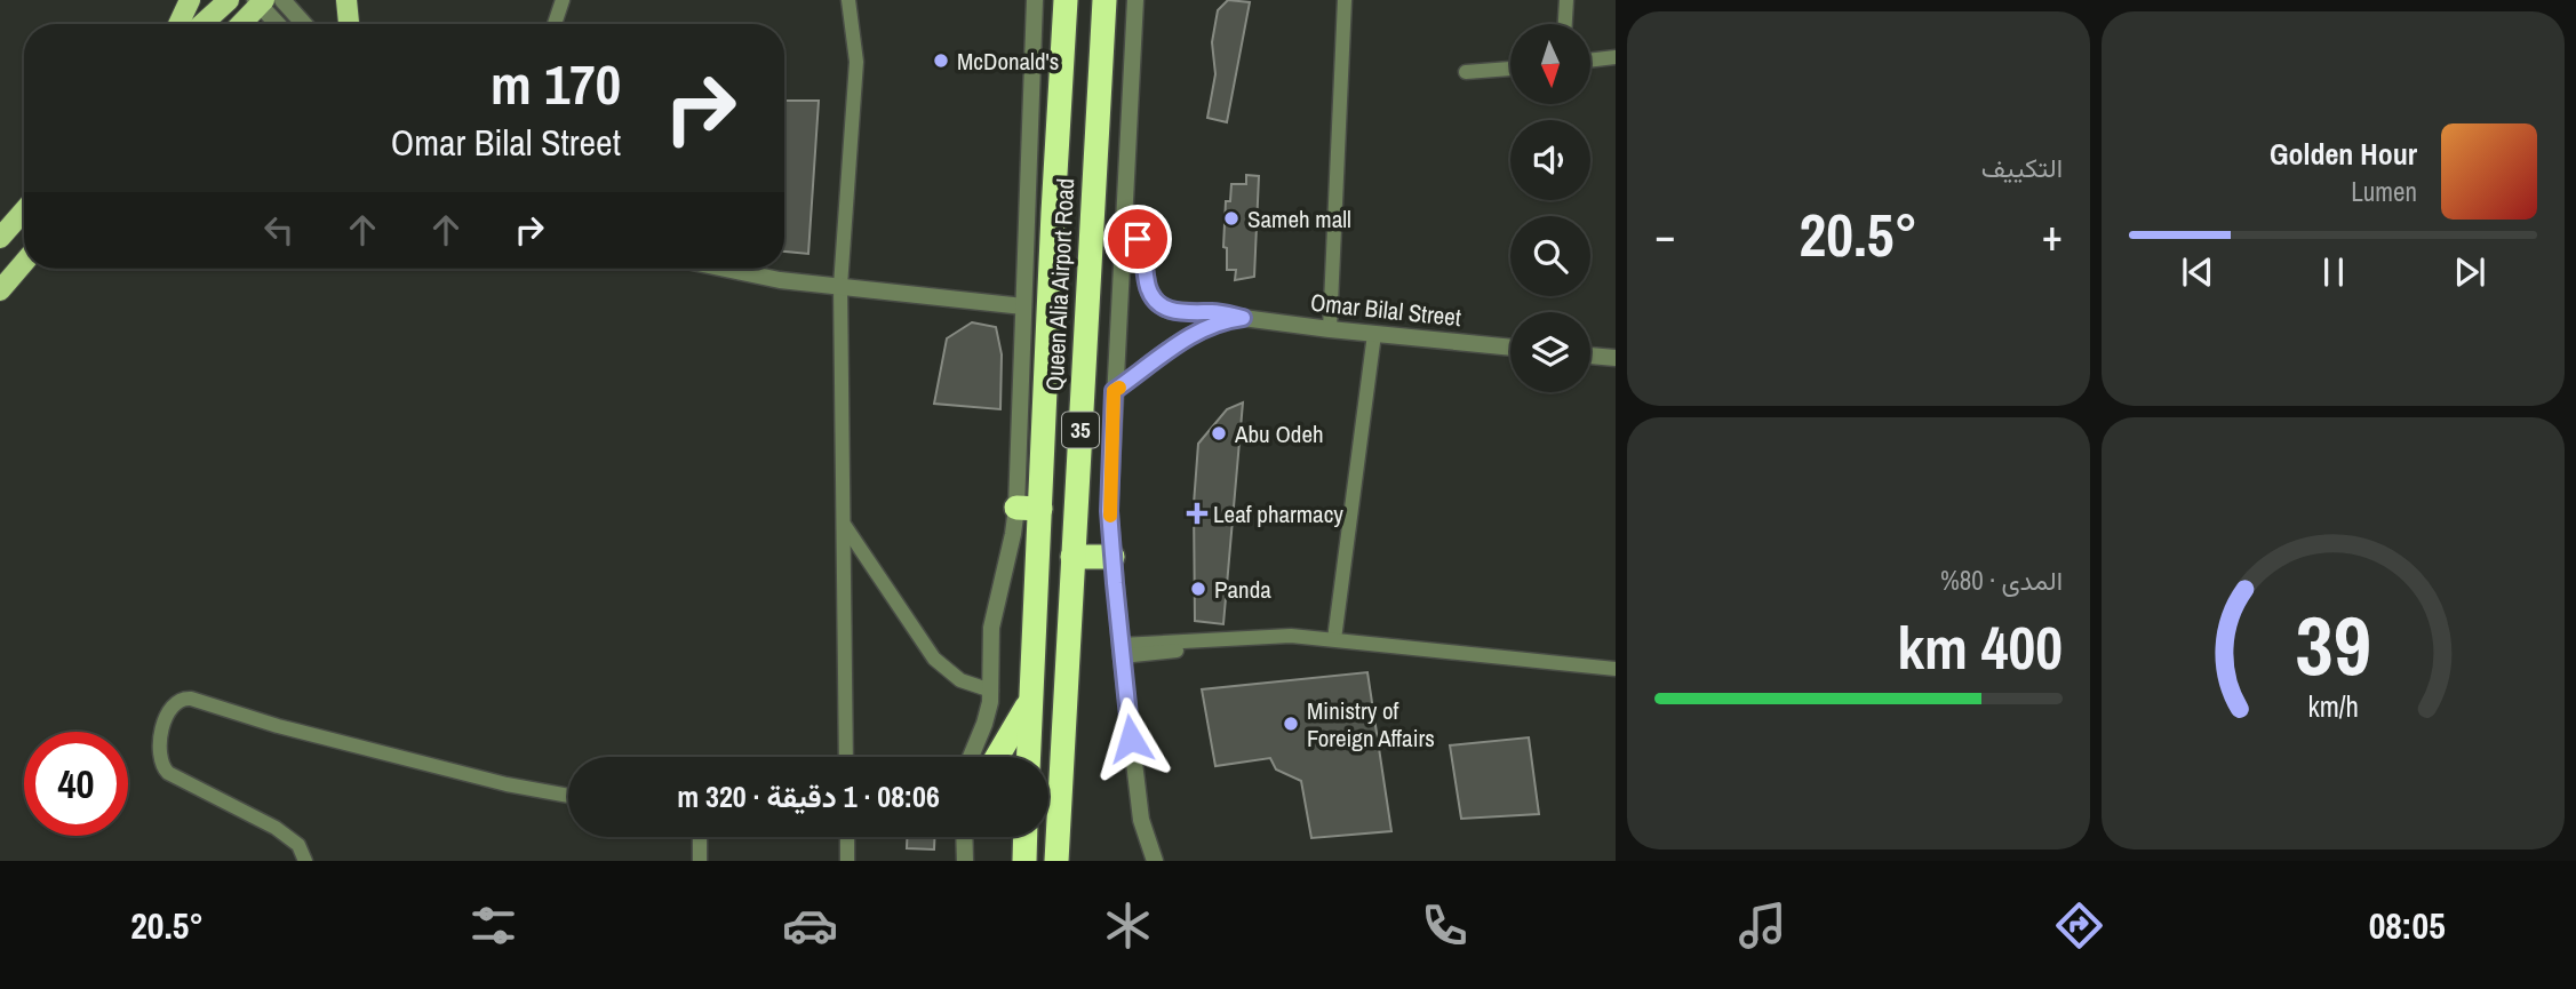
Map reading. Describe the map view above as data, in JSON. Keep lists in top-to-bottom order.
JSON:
{
  "streets": {
    "highway": ["Queen Alia Airport Road", "35"],
    "street": ["Omar Bilal Street"]
  },
  "places": {
    "other": [
      "McDonald's",
      "Sameh mall",
      "Abu Odeh",
      "Panda",
      "Ministry of Foreign Affairs"
    ],
    "health": ["Leaf pharmacy"]
  },
  "north": "bottom",
  "page": {
    "tile": [
      "التكييف",
      ["المدى · 80%", "400 km"]
    ],
    "turn": ["170 m", "Omar Bilal Street"],
    "song": ["Golden Hour", "Lumen"],
    "heat": ["−", "20.5°", "+"],
    "limit": "40",
    "trip": "08:06 · 1 دقيقة · 320 m",
    "tabs": ["08:05", "20.5°"],
    "gauge": ["39", "km/h"]
  }
}
